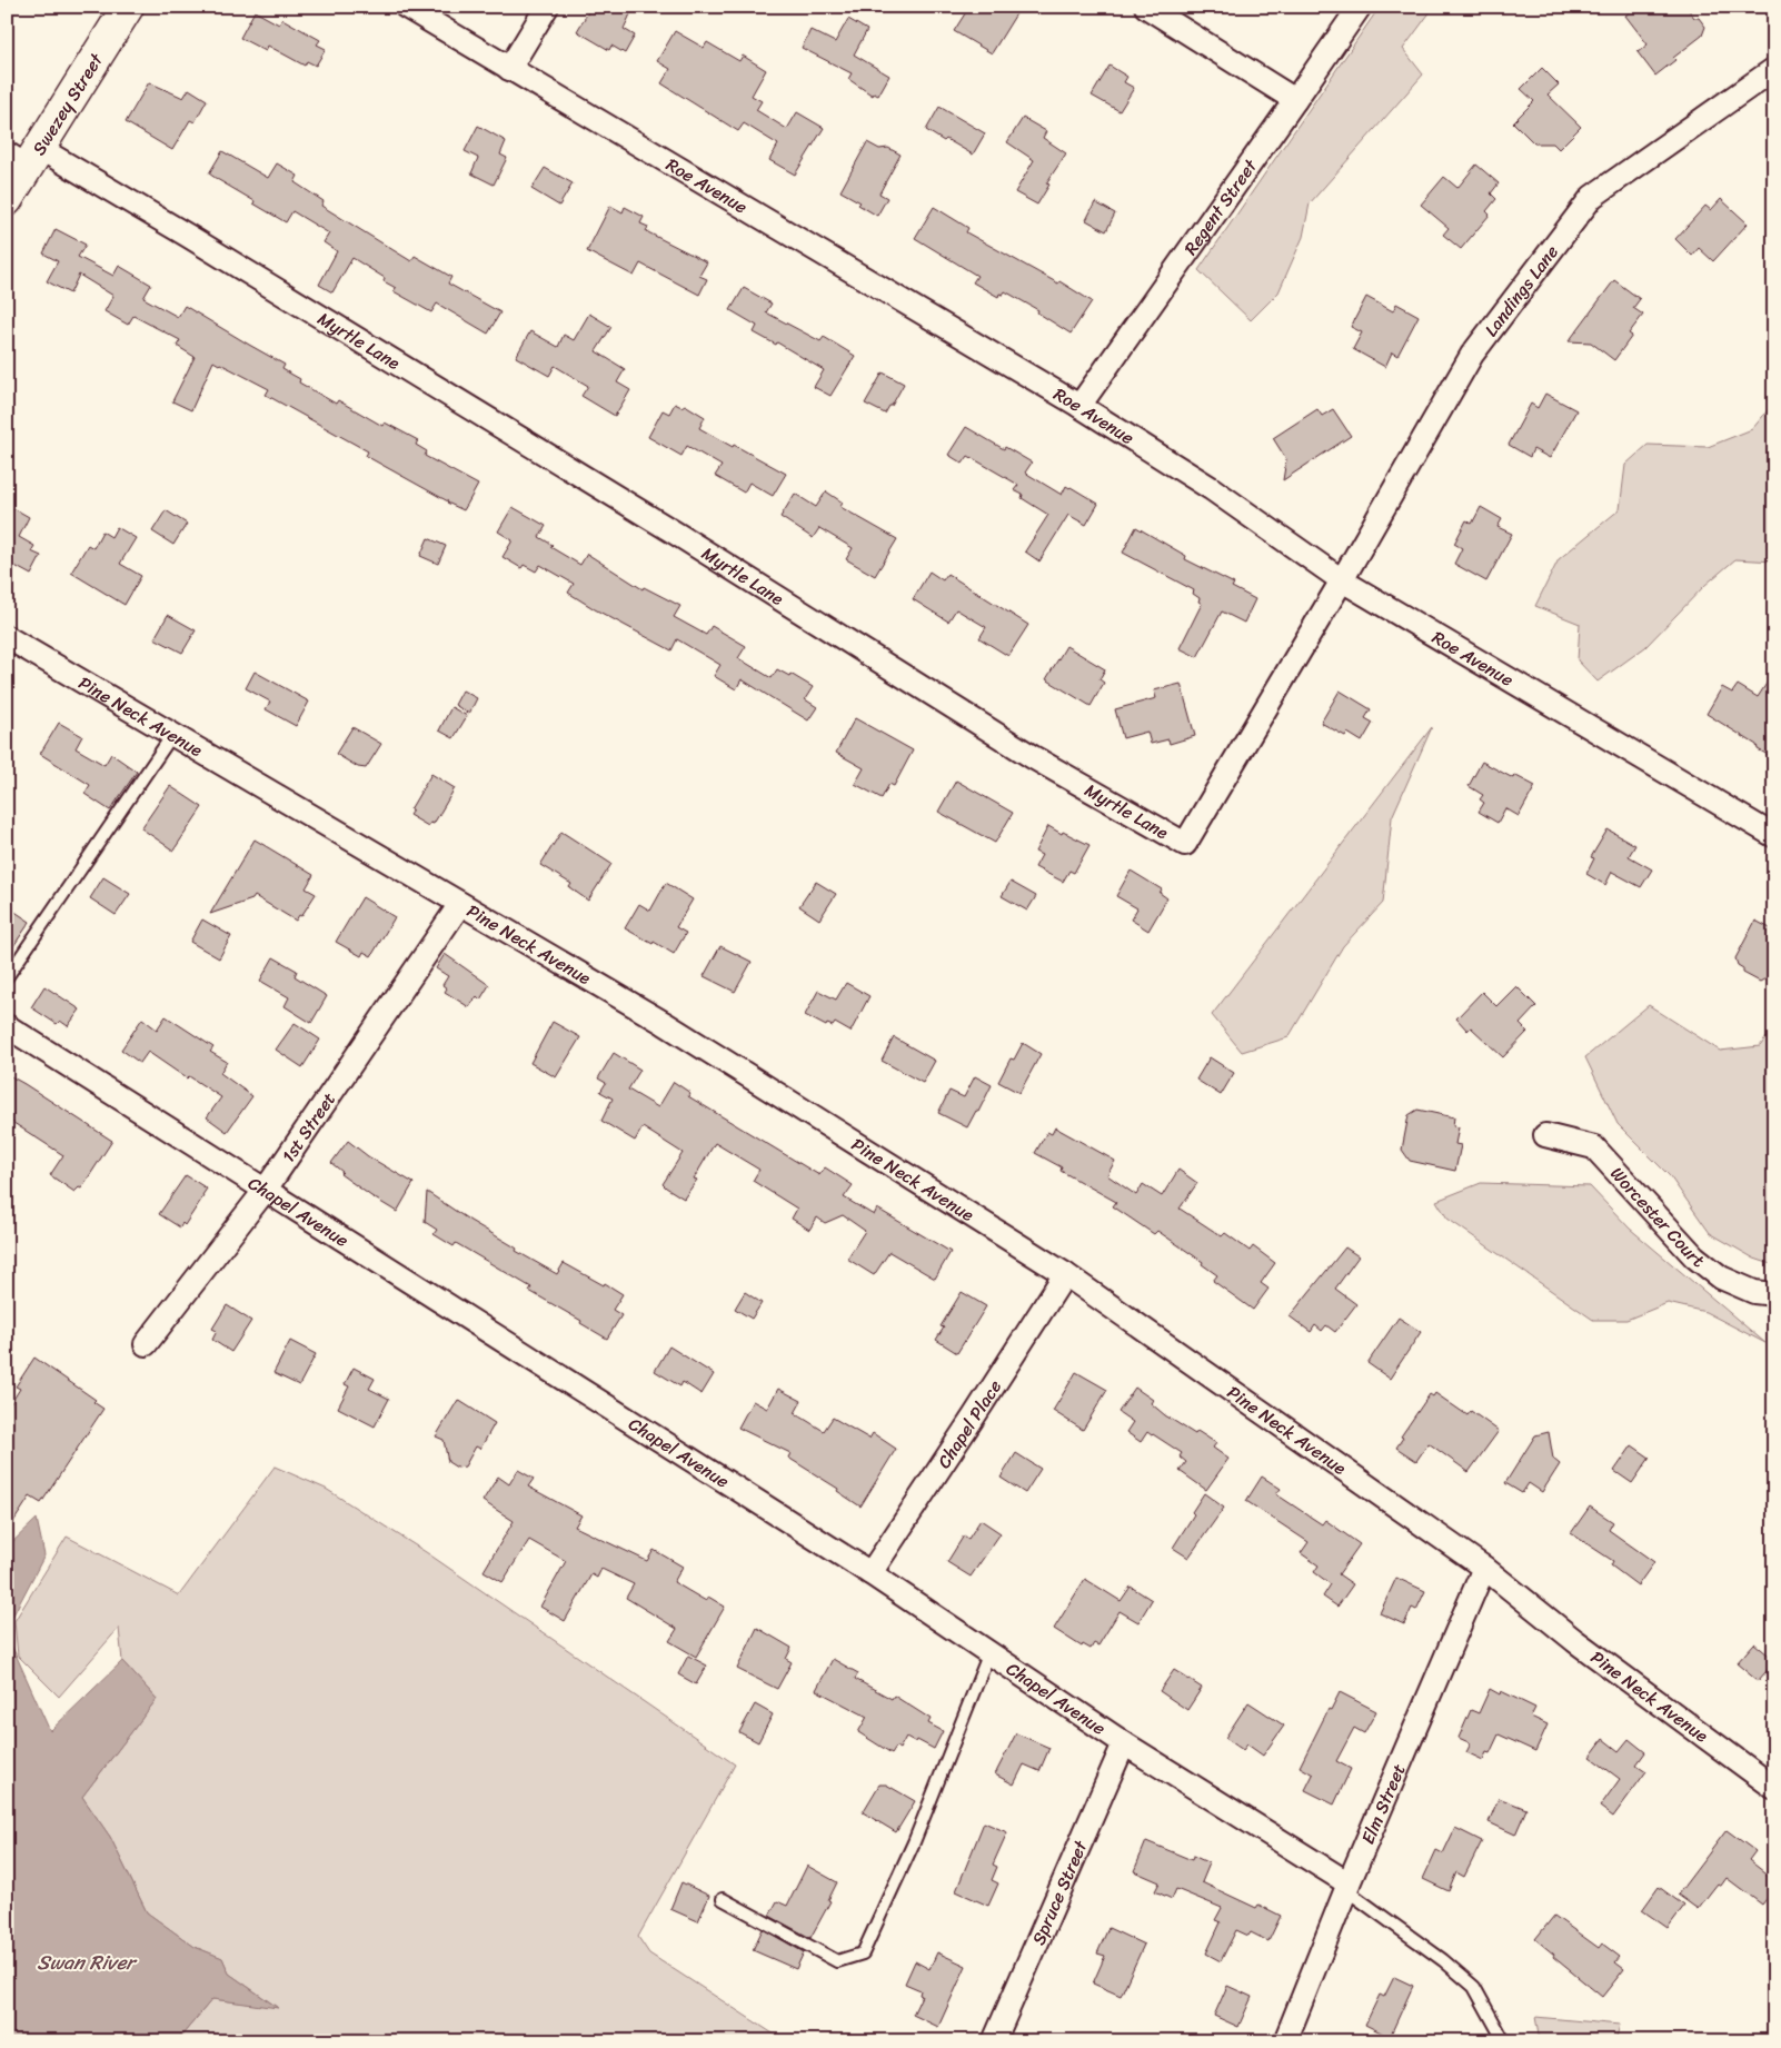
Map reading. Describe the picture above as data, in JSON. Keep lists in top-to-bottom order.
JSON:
{
  "streets": {
    "street": [
      "Swezey Street",
      "Roe Avenue",
      "Regent Street",
      "Landings Lane",
      "Myrtle Lane",
      "Pine Neck Avenue",
      "1st Street",
      "Chapel Avenue",
      "Worcester Court",
      "Chapel Place",
      "Elm Street",
      "Spruce Street"
    ]
  },
  "crossings": [
    ["Swezey Street", "Myrtle Lane"],
    ["Roe Avenue", "Regent Street"],
    ["Roe Avenue", "Landings Lane"],
    ["Roe Avenue", "Myrtle Lane"],
    ["Landings Lane", "Myrtle Lane"],
    ["Pine Neck Avenue", "1st Street"],
    ["Pine Neck Avenue", "Chapel Place"],
    ["Pine Neck Avenue", "Elm Street"],
    ["1st Street", "Chapel Avenue"],
    ["Chapel Avenue", "Chapel Place"],
    ["Chapel Avenue", "Elm Street"],
    ["Chapel Avenue", "Spruce Street"]
  ],
  "water": ["Swan River"]
}
